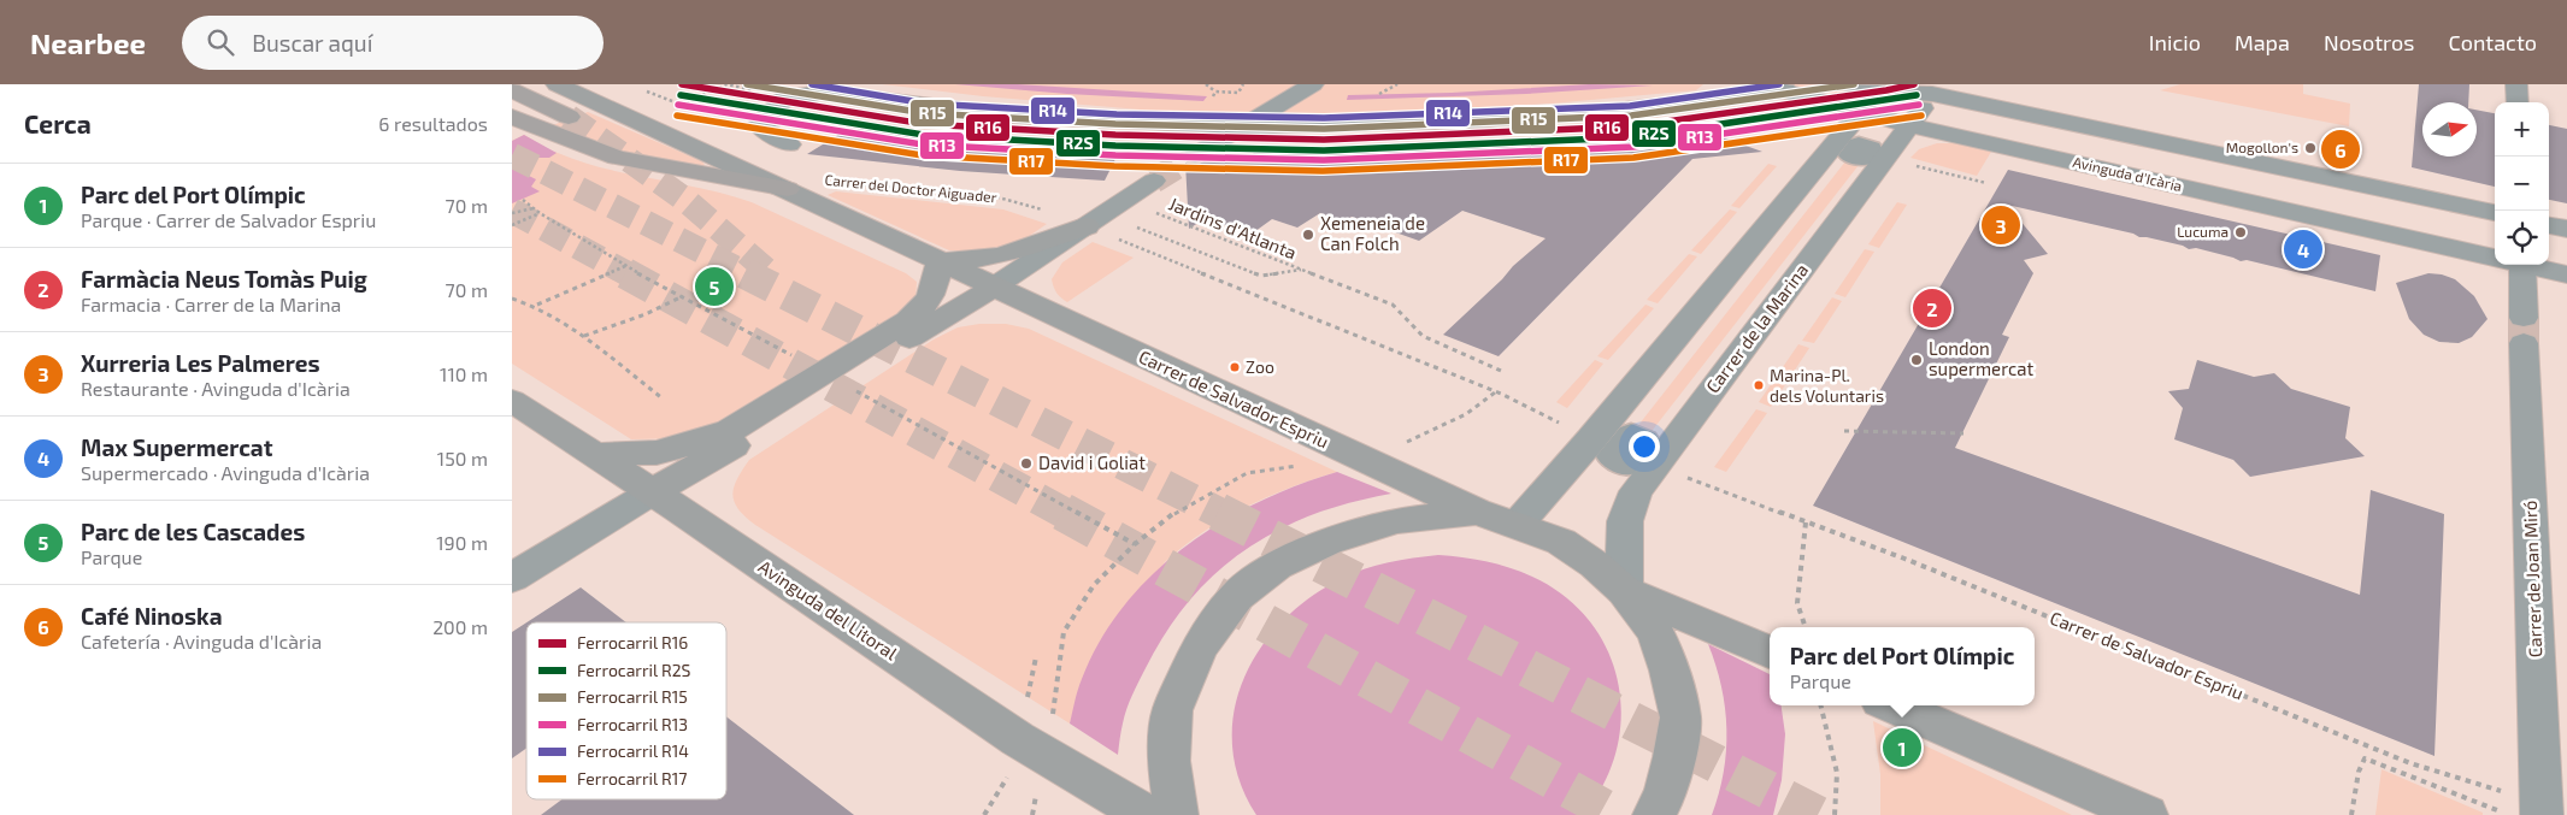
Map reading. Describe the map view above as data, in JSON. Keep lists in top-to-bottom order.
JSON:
{
  "streets": {
    "main road": ["Carrer del Doctor Aiguader", "Carrer de Salvador Espriu", "Avinguda del Litoral"],
    "street": ["Avinguda d'Icària", "Carrer de la Marina", "Carrer de Joan Miró"],
    "path": ["Jardins d'Atlanta"]
  },
  "crossings": [
    ["Avinguda d'Icària", "Carrer de la Marina"],
    ["Carrer del Doctor Aiguader", "Carrer de Salvador Espriu"],
    ["Carrer de la Marina", "Carrer de Salvador Espriu"]
  ],
  "places": [
    "Mogollon's",
    "Lucuma",
    "Xemeneia de Can Folch",
    "London supermercat",
    "Zoo",
    "Marina-Pl. dels Voluntaris",
    "David i Goliat"
  ],
  "lines": [
    "rail line R16",
    "rail line R15",
    "rail line R14",
    "rail line R2S",
    "rail line R13",
    "rail line R17"
  ],
  "legend": [
    "Ferrocarril R16",
    "Ferrocarril R2S",
    "Ferrocarril R15",
    "Ferrocarril R13",
    "Ferrocarril R14",
    "Ferrocarril R17"
  ],
  "north": "right",
  "page": {
    "header": "Nearbee",
    "search": "Buscar aquí",
    "nav": [
      "Inicio",
      "Mapa",
      "Nosotros",
      "Contacto"
    ],
    "heading": ["Cerca", "6 resultados"],
    "map_buttons": ["+", "−"],
    "pins": [
      "6",
      "3",
      "4",
      "5",
      "2",
      "1"
    ],
    "list": [
      {
        "mark": "1",
        "name": "Parc del Port Olímpic",
        "note": "Parque · Carrer de Salvador Espriu",
        "value": "70 m"
      },
      {
        "mark": "2",
        "name": "Farmàcia Neus Tomàs Puig",
        "note": "Farmacia · Carrer de la Marina",
        "value": "70 m"
      },
      {
        "mark": "3",
        "name": "Xurreria Les Palmeres",
        "note": "Restaurante · Avinguda d'Icària",
        "value": "110 m"
      },
      {
        "mark": "4",
        "name": "Max Supermercat",
        "note": "Supermercado · Avinguda d'Icària",
        "value": "150 m"
      },
      {
        "mark": "5",
        "name": "Parc de les Cascades",
        "note": "Parque",
        "value": "190 m"
      },
      {
        "mark": "6",
        "name": "Café Ninoska",
        "note": "Cafetería · Avinguda d'Icària",
        "value": "200 m"
      }
    ],
    "popup": ["Parc del Port Olímpic", "Parque"]
  }
}
